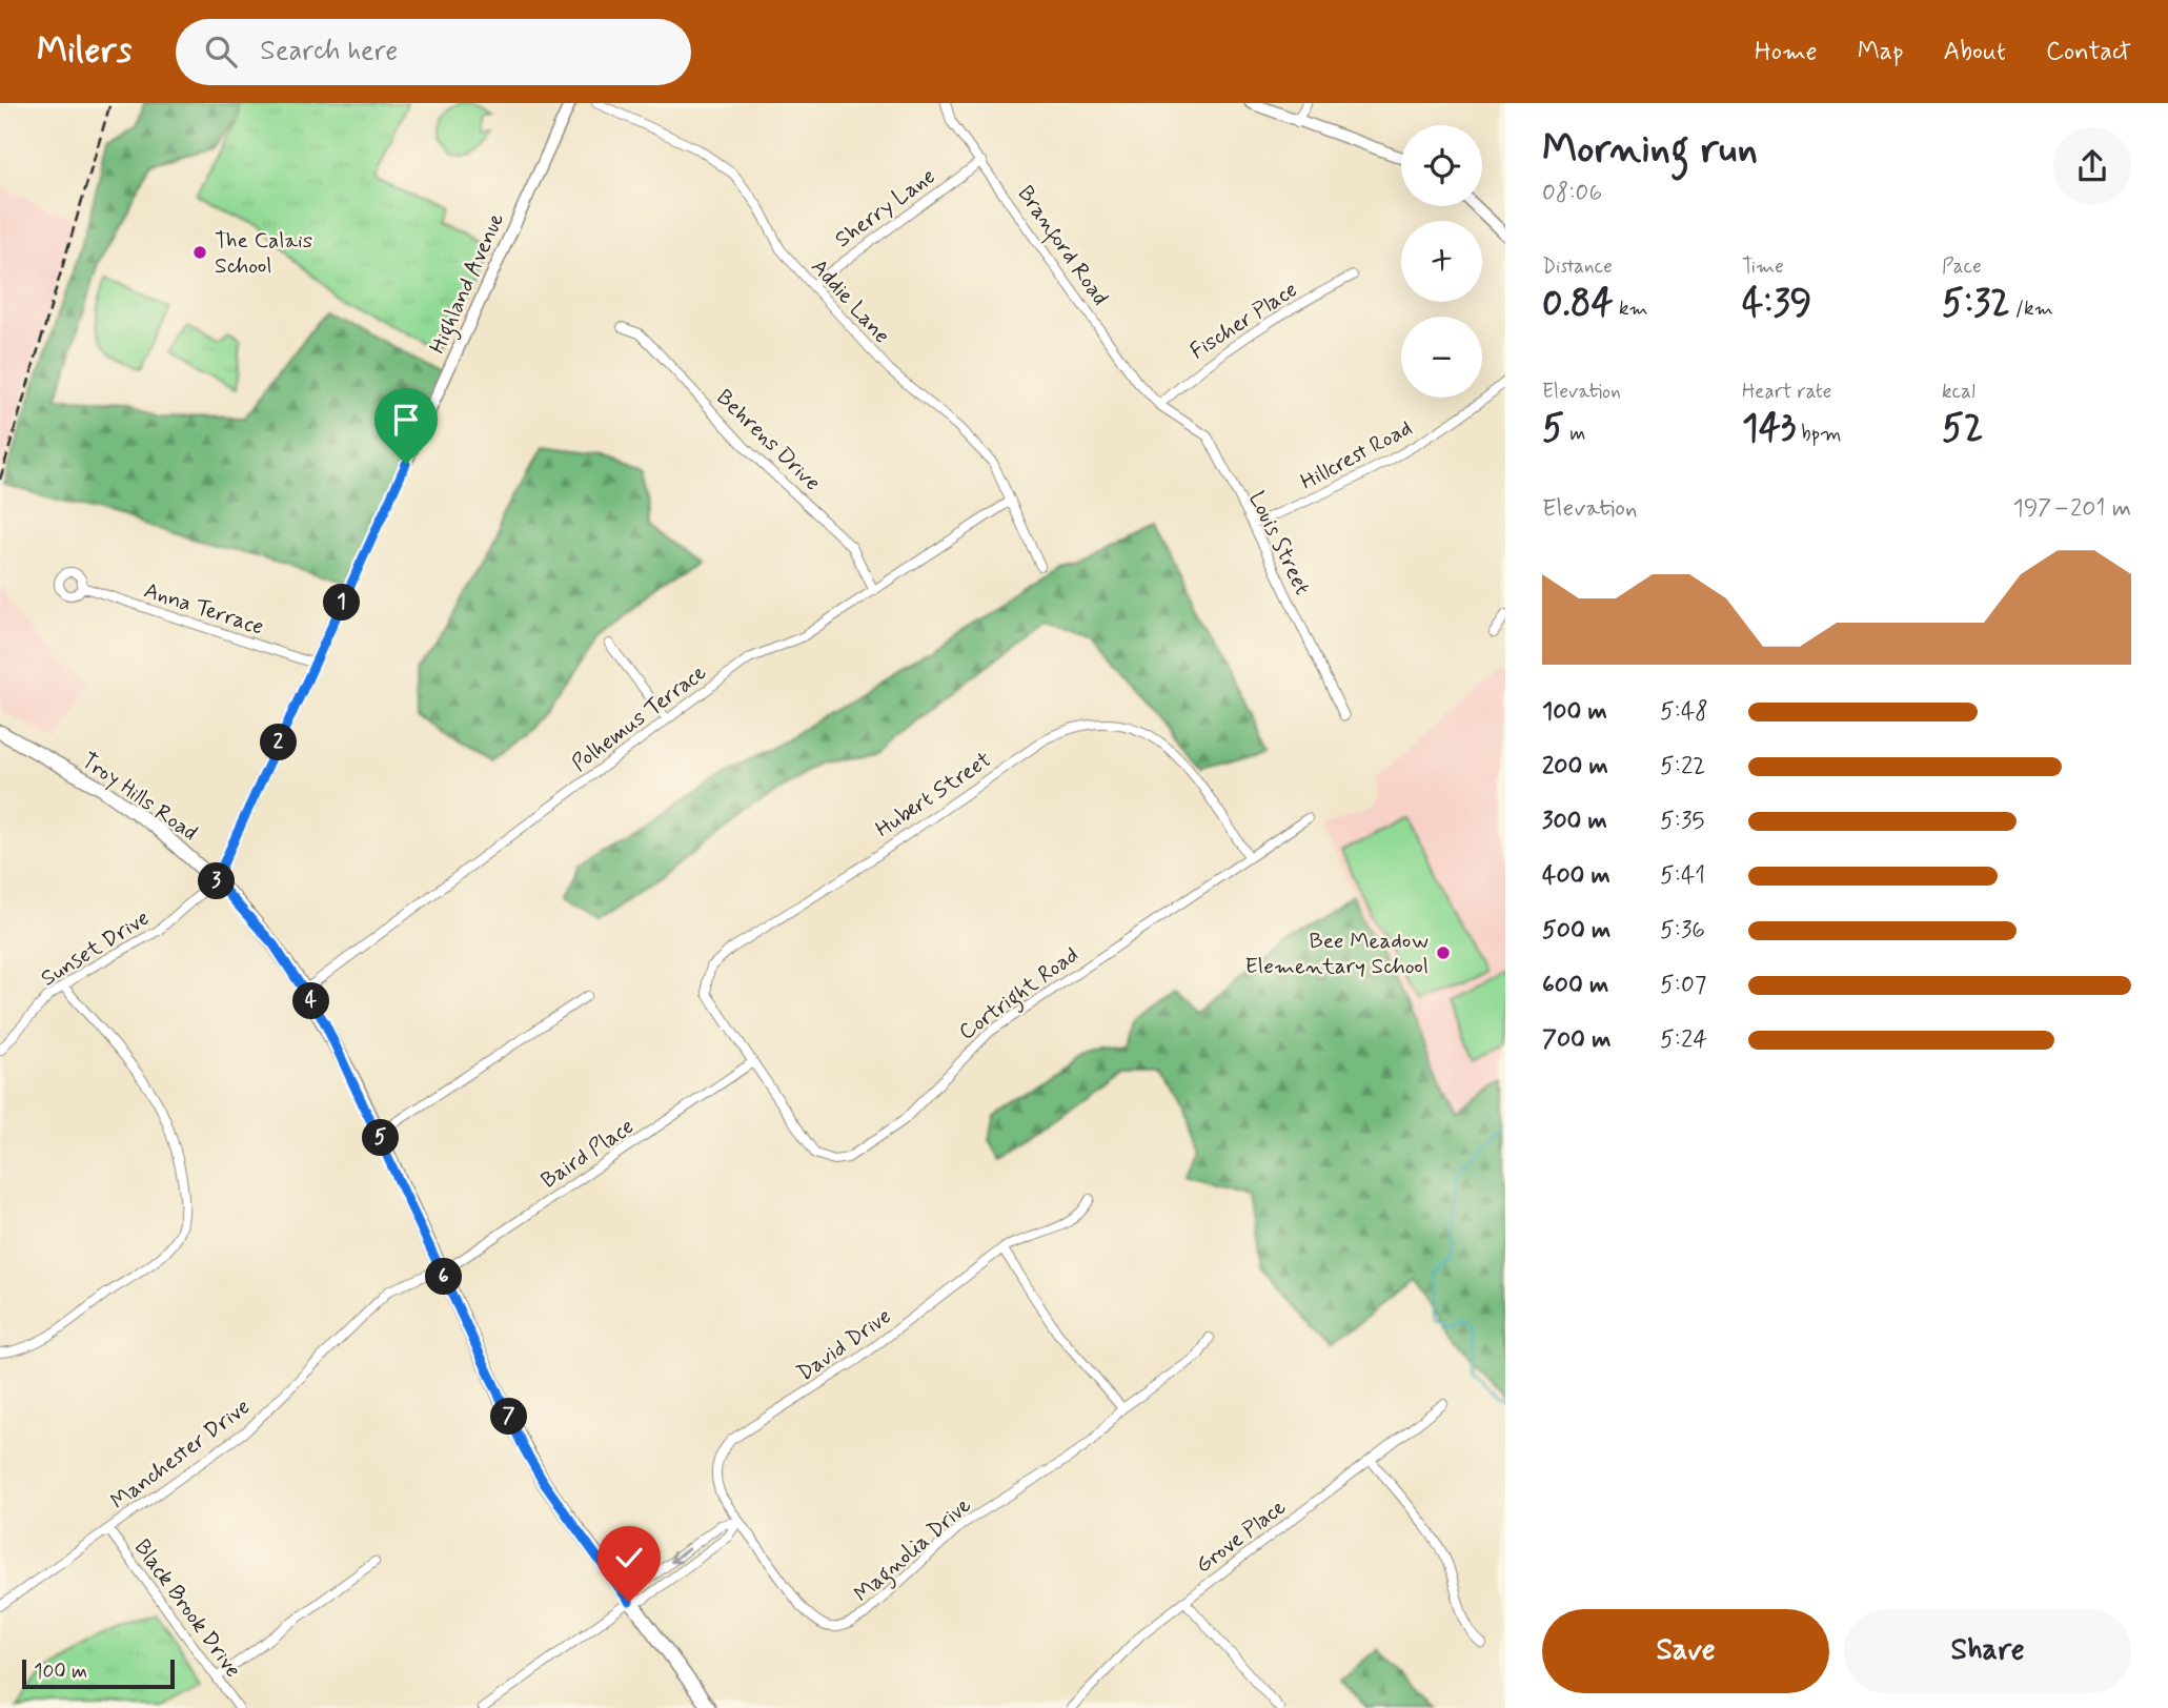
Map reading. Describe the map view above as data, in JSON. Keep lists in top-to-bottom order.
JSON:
{
  "streets": {
    "main road": ["Troy Hills Road"],
    "street": [
      "Sherry Lane",
      "Branford Road",
      "Highland Avenue",
      "Addie Lane",
      "Fischer Place",
      "Behrens Drive",
      "Hillcrest Road",
      "Louis Street",
      "Anna Terrace",
      "Polhemus Terrace",
      "Hubert Street",
      "Sunset Drive",
      "Cortright Road",
      "Baird Place",
      "David Drive",
      "Manchester Drive",
      "Grove Place",
      "Magnolia Drive",
      "Black Brook Drive"
    ]
  },
  "crossings": [
    ["Sherry Lane", "Branford Road"],
    ["Sherry Lane", "Addie Lane"],
    ["Branford Road", "Fischer Place"],
    ["Branford Road", "Louis Street"],
    ["Highland Avenue", "Anna Terrace"],
    ["Highland Avenue", "Troy Hills Road"],
    ["Highland Avenue", "Sunset Drive"],
    ["Addie Lane", "Polhemus Terrace"],
    ["Fischer Place", "Louis Street"],
    ["Behrens Drive", "Polhemus Terrace"],
    ["Hillcrest Road", "Louis Street"],
    ["Polhemus Terrace", "Troy Hills Road"],
    ["Hubert Street", "Cortright Road"],
    ["Hubert Street", "Baird Place"],
    ["Troy Hills Road", "Sunset Drive"],
    ["Troy Hills Road", "Baird Place"],
    ["Troy Hills Road", "Manchester Drive"],
    ["Cortright Road", "Baird Place"],
    ["Baird Place", "Manchester Drive"],
    ["David Drive", "Magnolia Drive"],
    ["Manchester Drive", "Black Brook Drive"]
  ],
  "places": ["The Calais School", "Bee Meadow Elementary School"],
  "scale_bar": "100 m",
  "page": {
    "header": "Milers",
    "search": "Search here",
    "nav": [
      "Home",
      "Map",
      "About",
      "Contact"
    ],
    "heading": ["Morning run", "08:06"],
    "map_buttons": ["+", "−"],
    "stats": [
      ["Distance", "0.84 km"],
      ["Time", "4:39"],
      ["Pace", "5:32 /km"],
      ["Elevation", "5 m"],
      ["Heart rate", "143 bpm"],
      ["kcal", "52"]
    ],
    "chart": ["Elevation", "197–201 m"],
    "pins": [
      "1",
      "2",
      "3",
      "4",
      "5",
      "6",
      "7"
    ],
    "list": [
      {
        "name": "100 m",
        "note": "5:48"
      },
      {
        "name": "200 m",
        "note": "5:22"
      },
      {
        "name": "300 m",
        "note": "5:35"
      },
      {
        "name": "400 m",
        "note": "5:41"
      },
      {
        "name": "500 m",
        "note": "5:36"
      },
      {
        "name": "600 m",
        "note": "5:07"
      },
      {
        "name": "700 m",
        "note": "5:24"
      }
    ],
    "buttons": ["Save", "Share"],
    "scale": "100 m"
  }
}
